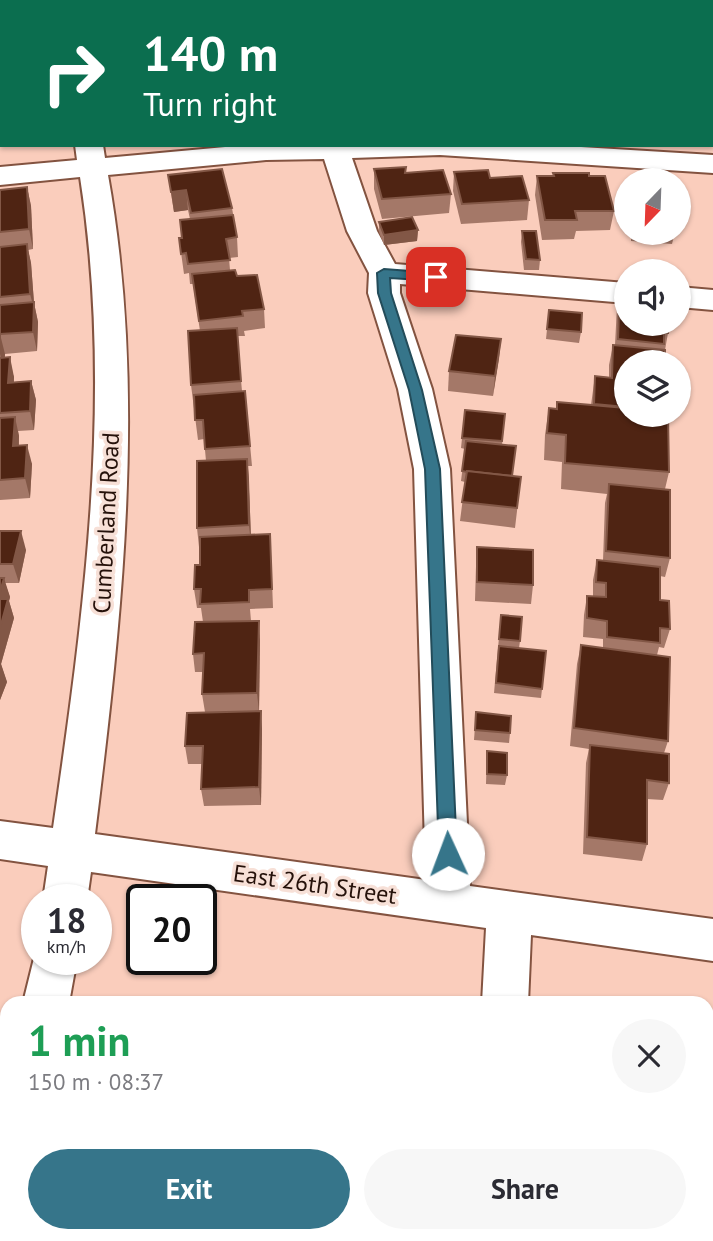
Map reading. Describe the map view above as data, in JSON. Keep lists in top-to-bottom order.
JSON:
{
  "streets": {
    "street": ["Cumberland Road", "East 26th Street"]
  },
  "crossings": [
    ["Cumberland Road", "East 26th Street"]
  ],
  "north": "bottom left",
  "page": {
    "turn": ["140 m", "Turn right"],
    "speed": "18 km/h",
    "limit": "20",
    "heading": ["1 min", "150 m · 08:37"],
    "buttons": ["Exit", "Share"]
  }
}
